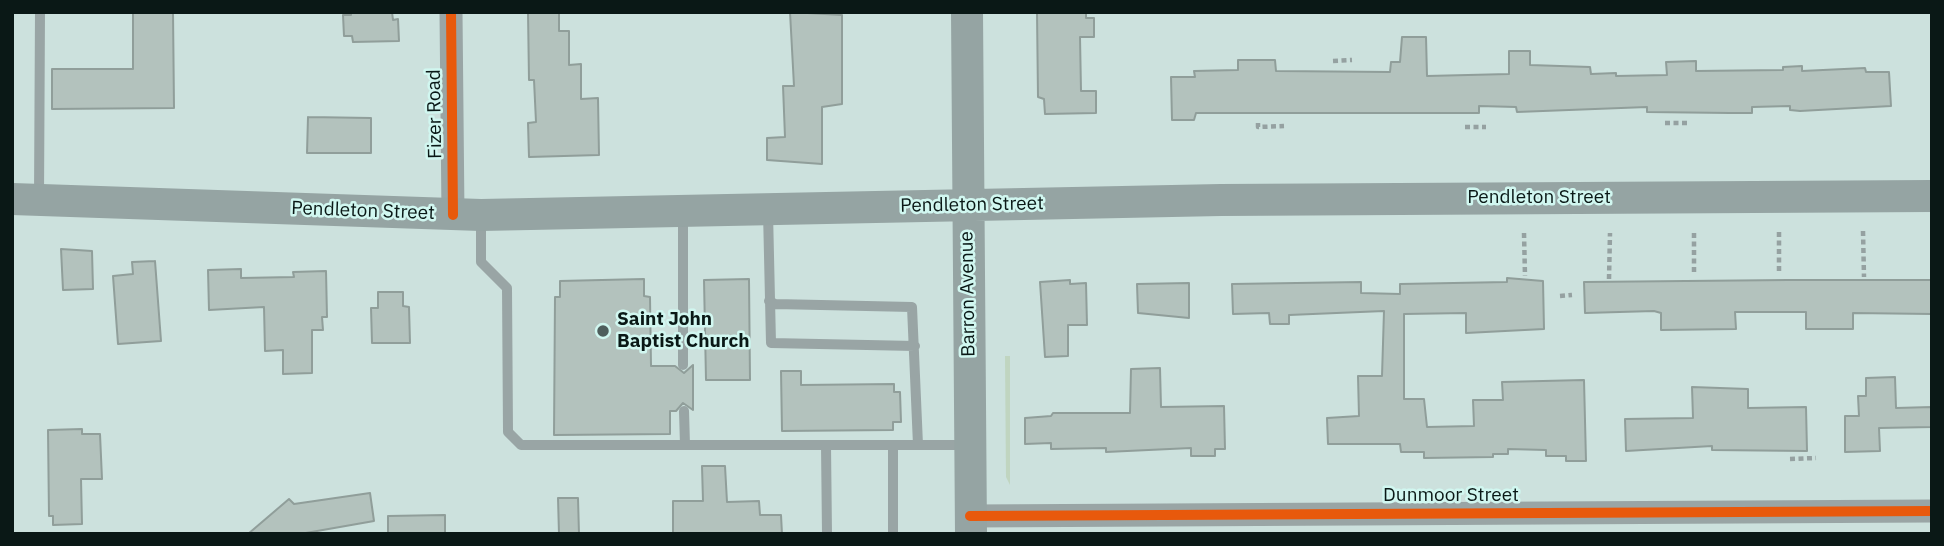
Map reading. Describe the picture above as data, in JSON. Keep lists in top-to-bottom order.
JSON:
{
  "streets": {
    "main road": ["Pendleton Street", "Barron Avenue"],
    "street": ["Fizer Road", "Dunmoor Street"]
  },
  "crossings": [
    ["Fizer Road", "Pendleton Street"],
    ["Pendleton Street", "Barron Avenue"],
    ["Barron Avenue", "Dunmoor Street"]
  ],
  "places": ["Saint John Baptist Church"]
}
